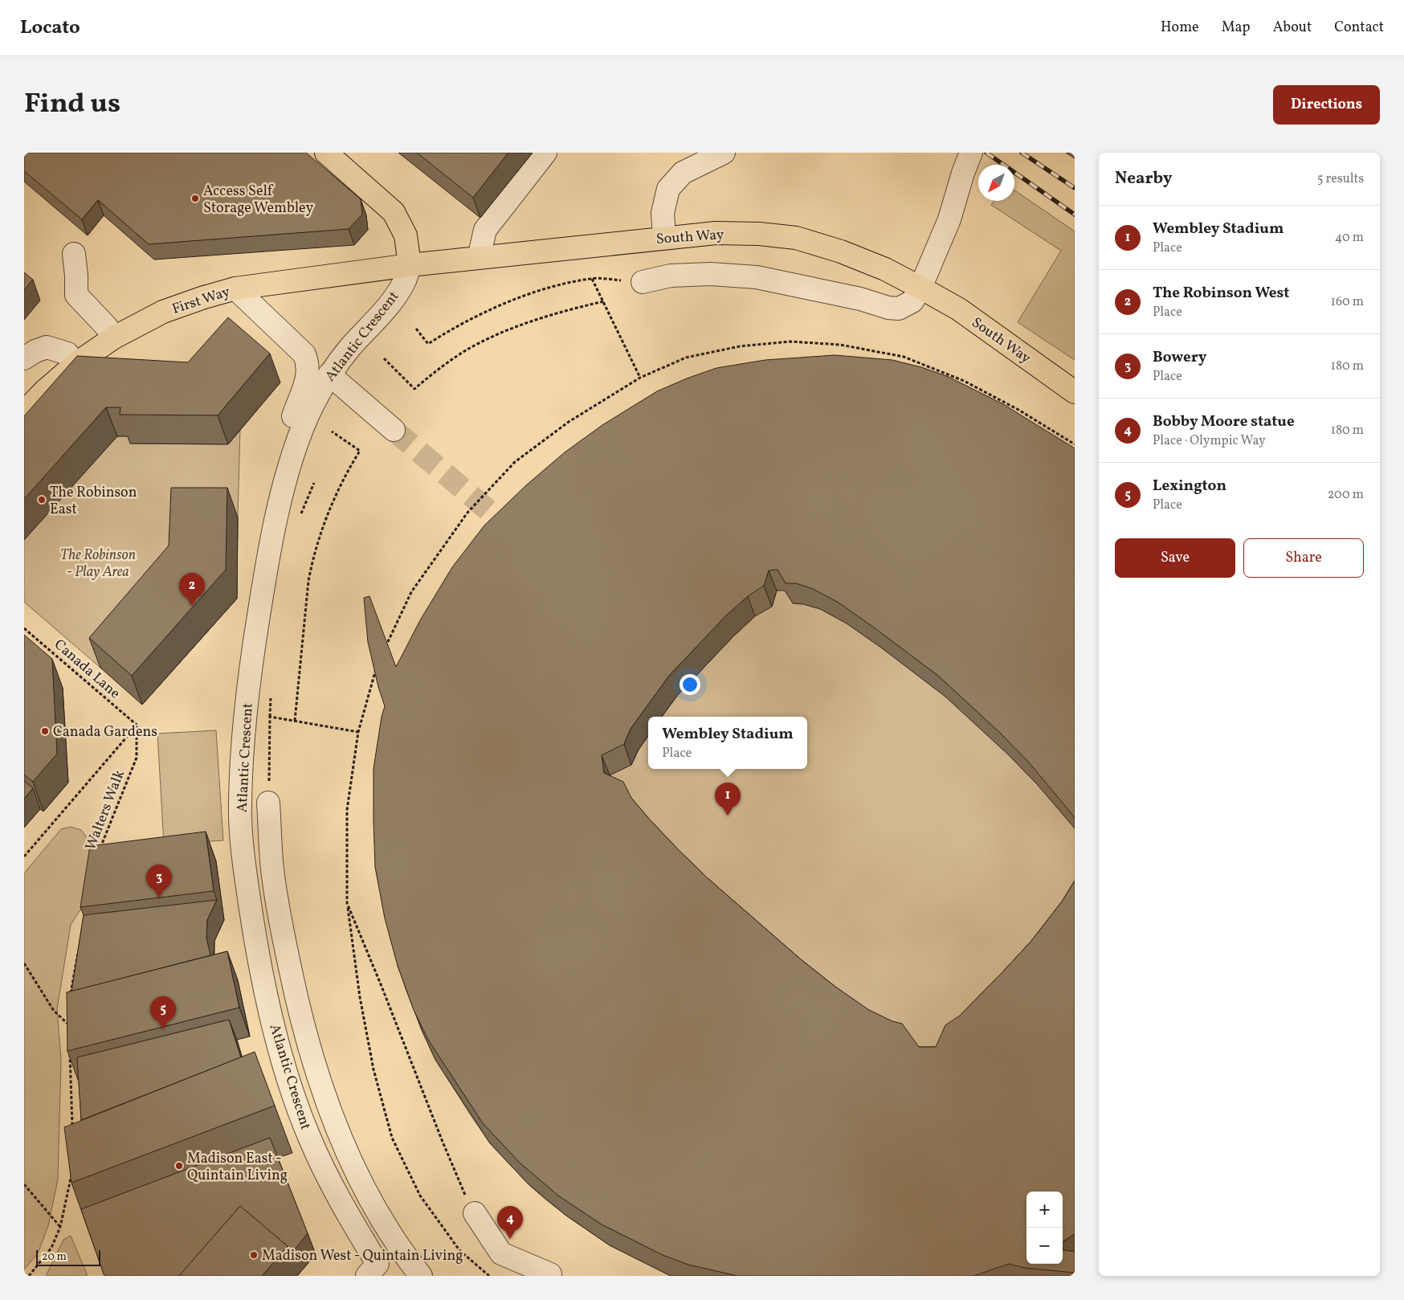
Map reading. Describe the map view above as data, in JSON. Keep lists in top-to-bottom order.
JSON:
{
  "streets": {
    "main road": ["South Way", "First Way"],
    "street": ["Atlantic Crescent"],
    "path": ["Canada Lane", "Walters Walk"]
  },
  "crossings": [
    ["South Way", "First Way"],
    ["South Way", "Atlantic Crescent"],
    ["First Way", "Atlantic Crescent"],
    ["Canada Lane", "Walters Walk"]
  ],
  "parks": ["The Robinson - Play Area"],
  "places": [
    "Access Self Storage Wembley",
    "The Robinson East",
    "Canada Gardens",
    "Madison East - Quintain Living",
    "Madison West - Quintain Living"
  ],
  "scale_bar": "20 m",
  "north": "bottom left",
  "page": {
    "header": "Locato",
    "nav": [
      "Home",
      "Map",
      "About",
      "Contact"
    ],
    "title": "Find us",
    "buttons": [
      "Directions",
      ["Save", "Share"]
    ],
    "heading": ["Nearby", "5 results"],
    "list": [
      {
        "mark": "1",
        "name": "Wembley Stadium",
        "note": "Place",
        "value": "40 m"
      },
      {
        "mark": "2",
        "name": "The Robinson West",
        "note": "Place",
        "value": "160 m"
      },
      {
        "mark": "3",
        "name": "Bowery",
        "note": "Place",
        "value": "180 m"
      },
      {
        "mark": "4",
        "name": "Bobby Moore statue",
        "note": "Place · Olympic Way",
        "value": "180 m"
      },
      {
        "mark": "5",
        "name": "Lexington",
        "note": "Place",
        "value": "200 m"
      }
    ],
    "pins": [
      "2",
      "1",
      "3",
      "5",
      "4"
    ],
    "popup": ["Wembley Stadium", "Place"],
    "map_buttons": ["+", "−"],
    "scale": "20 m"
  }
}
